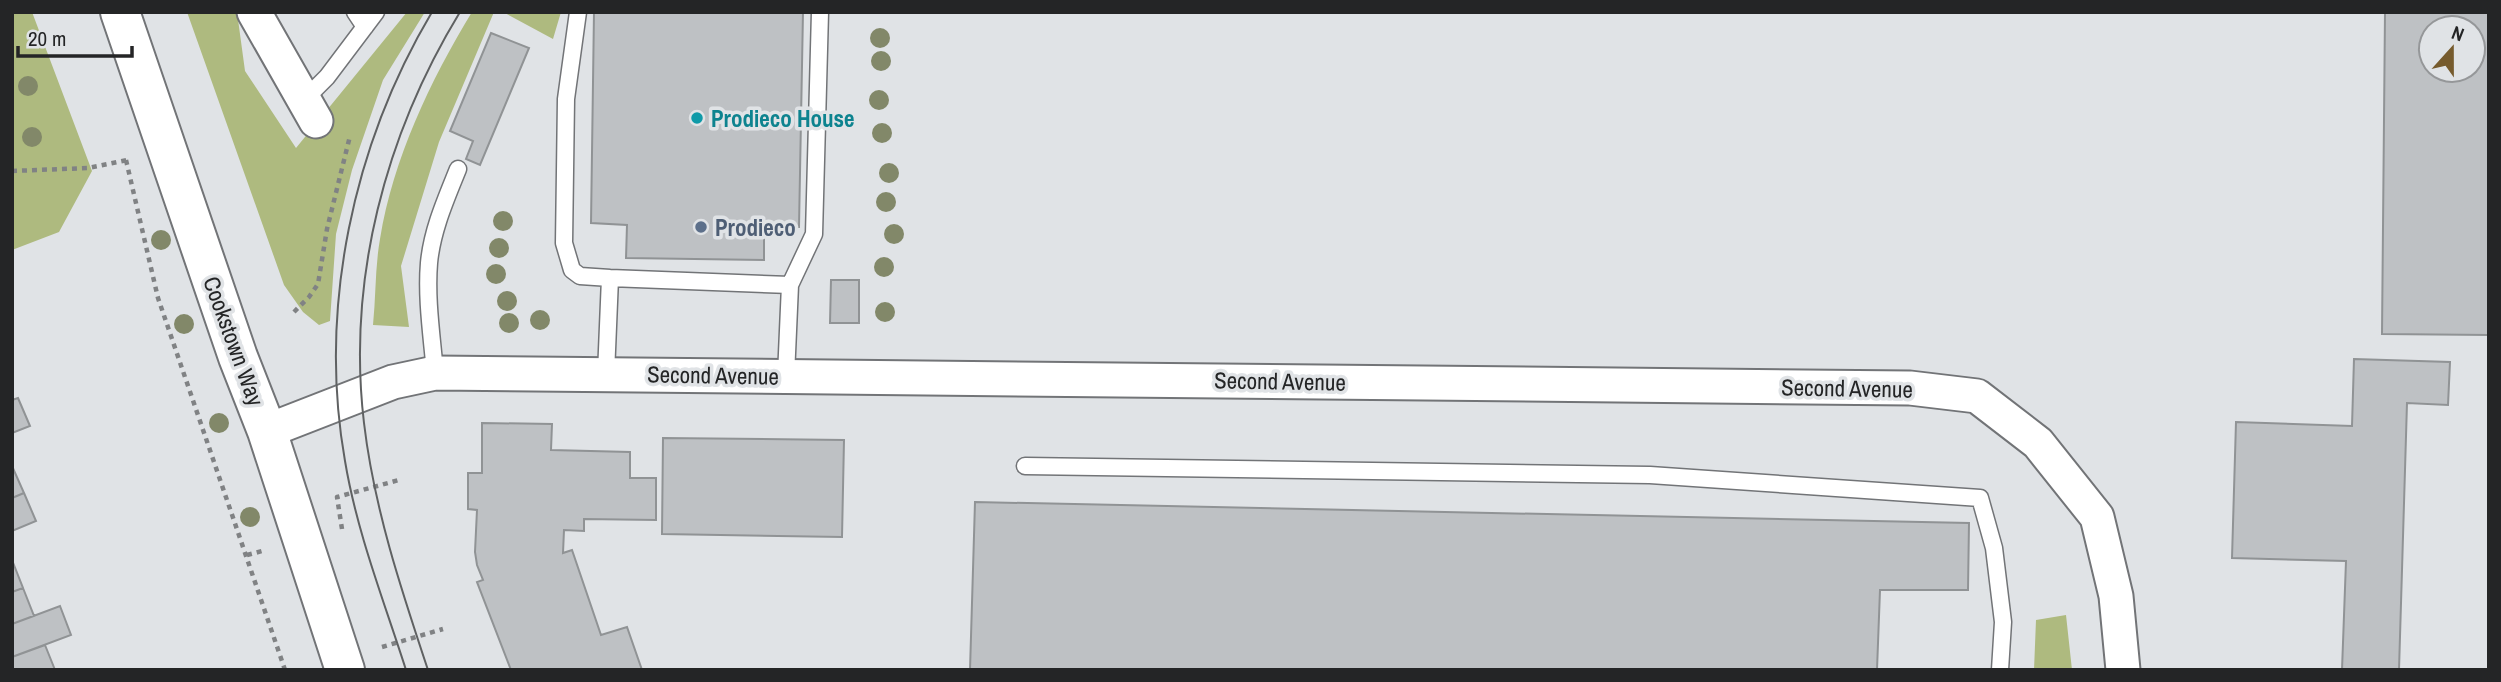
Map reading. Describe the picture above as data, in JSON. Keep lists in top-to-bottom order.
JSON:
{
  "streets": {
    "street": ["Cookstown Way", "Second Avenue"]
  },
  "crossings": [
    ["Cookstown Way", "Second Avenue"]
  ],
  "places": ["Prodieco House", "Prodieco"],
  "scale_bar": "20 m",
  "north": "top"
}
